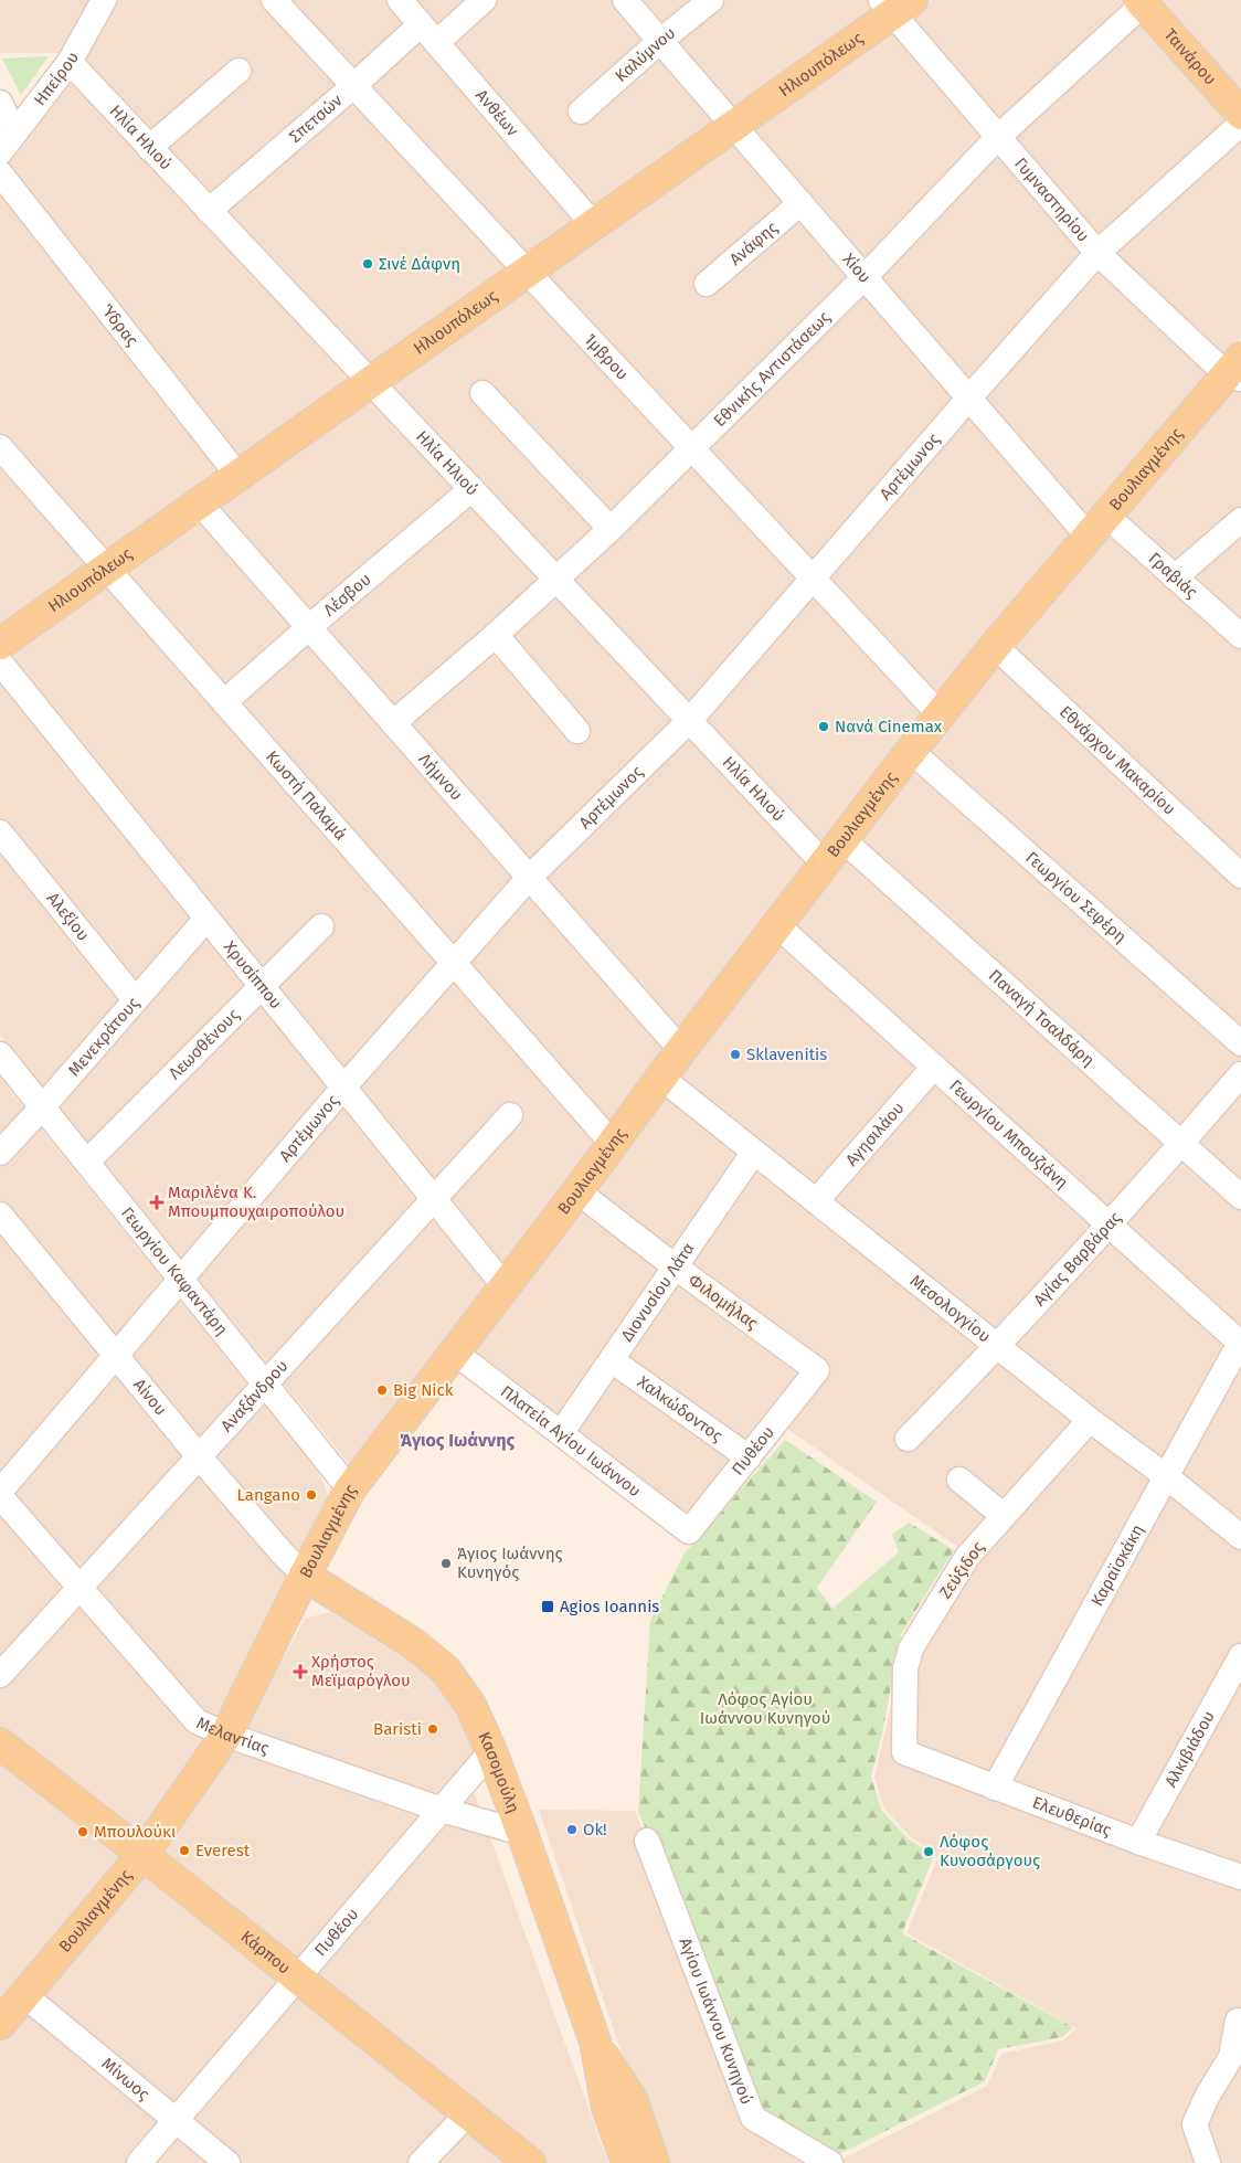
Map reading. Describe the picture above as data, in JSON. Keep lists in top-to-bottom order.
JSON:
{
  "streets": {
    "main road": [
      "Ταινάρου",
      "Ηλιουπόλεως",
      "Βουλιαγμένης",
      "Κασομούλη",
      "Κάρπου"
    ],
    "street": [
      "Καλύμνου",
      "Ηπείρου",
      "Ανθέων",
      "Σπετσών",
      "Ηλία Ηλιού",
      "Γυμναστηρίου",
      "Ανάφης",
      "Χίου",
      "Ύδρας",
      "Ίμβρου",
      "Εθνικής Αντιστάσεως",
      "Αρτέμωνος",
      "Γραβιάς",
      "Λέσβου",
      "Εθνάρχου Μακαρίου",
      "Λήμνου",
      "Κωστή Παλαμά",
      "Γεωργίου Σεφέρη",
      "Αλεξίου",
      "Χρυσίππου",
      "Παναγή Τσαλδάρη",
      "Μενεκράτους",
      "Λεωσθένους",
      "Αγησιλάου",
      "Γεωργίου Μπουζιάνη",
      "Αγίας Βαρβάρας",
      "Γεωργίου Καφαντάρη",
      "Διονυσίου Λάτα",
      "Φιλομήλας",
      "Μεσολογγίου",
      "Αναξάνδρου",
      "Αίνου",
      "Χαλκώδοντος",
      "Πλατεία Αγίου Ιωάννου",
      "Πυθέου",
      "Καραϊσκάκη",
      "Ζεύξιδος",
      "Μελαντίας",
      "Αλκιβιάδου",
      "Ελευθερίας",
      "Αγίου Ιωάννου Κυνηγού",
      "Μίνωος"
    ]
  },
  "crossings": [
    ["Καλύμνου", "Χίου"],
    ["Ταινάρου", "Εθνικής Αντιστάσεως"],
    ["Ηλιουπόλεως", "Ανθέων"],
    ["Ηλιουπόλεως", "Ηλία Ηλιού"],
    ["Ηλιουπόλεως", "Γυμναστηρίου"],
    ["Ηλιουπόλεως", "Χίου"],
    ["Ηλιουπόλεως", "Ύδρας"],
    ["Ηλιουπόλεως", "Ίμβρου"],
    ["Ηλιουπόλεως", "Λήμνου"],
    ["Ηλιουπόλεως", "Κωστή Παλαμά"],
    ["Ηπείρου", "Ηλία Ηλιού"],
    ["Ανθέων", "Σπετσών"],
    ["Σπετσών", "Ηλία Ηλιού"],
    ["Σπετσών", "Ίμβρου"],
    ["Ηλία Ηλιού", "Εθνικής Αντιστάσεως"],
    ["Ηλία Ηλιού", "Αρτέμωνος"],
    ["Ηλία Ηλιού", "Βουλιαγμένης"],
    ["Ηλία Ηλιού", "Λέσβου"],
    ["Γυμναστηρίου", "Εθνικής Αντιστάσεως"],
    ["Γυμναστηρίου", "Αρτέμωνος"],
    ["Γυμναστηρίου", "Βουλιαγμένης"],
    ["Ανάφης", "Χίου"],
    ["Χίου", "Εθνικής Αντιστάσεως"],
    ["Χίου", "Αρτέμωνος"],
    ["Χίου", "Βουλιαγμένης"],
    ["Χίου", "Γραβιάς"],
    ["Ίμβρου", "Εθνικής Αντιστάσεως"],
    ["Ίμβρου", "Αρτέμωνος"],
    ["Ίμβρου", "Βουλιαγμένης"],
    ["Εθνικής Αντιστάσεως", "Λήμνου"],
    ["Αρτέμωνος", "Λήμνου"],
    ["Αρτέμωνος", "Κωστή Παλαμά"],
    ["Αρτέμωνος", "Χρυσίππου"],
    ["Αρτέμωνος", "Γεωργίου Καφαντάρη"],
    ["Αρτέμωνος", "Αίνου"],
    ["Αρτέμωνος", "Μελαντίας"],
    ["Βουλιαγμένης", "Γραβιάς"],
    ["Βουλιαγμένης", "Εθνάρχου Μακαρίου"],
    ["Βουλιαγμένης", "Λήμνου"],
    ["Βουλιαγμένης", "Κωστή Παλαμά"],
    ["Βουλιαγμένης", "Γεωργίου Σεφέρη"],
    ["Βουλιαγμένης", "Χρυσίππου"],
    ["Βουλιαγμένης", "Παναγή Τσαλδάρη"],
    ["Βουλιαγμένης", "Γεωργίου Μπουζιάνη"],
    ["Βουλιαγμένης", "Γεωργίου Καφαντάρη"],
    ["Βουλιαγμένης", "Φιλομήλας"],
    ["Βουλιαγμένης", "Μεσολογγίου"],
    ["Βουλιαγμένης", "Αίνου"],
    ["Βουλιαγμένης", "Πλατεία Αγίου Ιωάννου"],
    ["Βουλιαγμένης", "Μελαντίας"],
    ["Βουλιαγμένης", "Κασομούλη"],
    ["Βουλιαγμένης", "Κάρπου"],
    ["Βουλιαγμένης", "Μίνωος"],
    ["Λέσβου", "Λήμνου"],
    ["Λέσβου", "Κωστή Παλαμά"],
    ["Αλεξίου", "Μενεκράτους"],
    ["Χρυσίππου", "Μενεκράτους"],
    ["Χρυσίππου", "Λεωσθένους"],
    ["Χρυσίππου", "Αναξάνδρου"],
    ["Παναγή Τσαλδάρη", "Αγίας Βαρβάρας"],
    ["Μενεκράτους", "Γεωργίου Καφαντάρη"],
    ["Λεωσθένους", "Γεωργίου Καφαντάρη"],
    ["Αγησιλάου", "Γεωργίου Μπουζιάνη"],
    ["Αγησιλάου", "Μεσολογγίου"],
    ["Γεωργίου Μπουζιάνη", "Αγίας Βαρβάρας"],
    ["Γεωργίου Μπουζιάνη", "Καραϊσκάκη"],
    ["Αγίας Βαρβάρας", "Μεσολογγίου"],
    ["Γεωργίου Καφαντάρη", "Αναξάνδρου"],
    ["Διονυσίου Λάτα", "Φιλομήλας"],
    ["Διονυσίου Λάτα", "Μεσολογγίου"],
    ["Διονυσίου Λάτα", "Χαλκώδοντος"],
    ["Διονυσίου Λάτα", "Πλατεία Αγίου Ιωάννου"],
    ["Φιλομήλας", "Πυθέου"],
    ["Μεσολογγίου", "Καραϊσκάκη"],
    ["Μεσολογγίου", "Ζεύξιδος"],
    ["Αναξάνδρου", "Αίνου"],
    ["Αναξάνδρου", "Μελαντίας"],
    ["Αίνου", "Κασομούλη"],
    ["Χαλκώδοντος", "Πυθέου"],
    ["Πλατεία Αγίου Ιωάννου", "Πυθέου"],
    ["Πυθέου", "Μελαντίας"],
    ["Πυθέου", "Κασομούλη"],
    ["Πυθέου", "Κάρπου"],
    ["Πυθέου", "Μίνωος"],
    ["Καραϊσκάκη", "Ελευθερίας"],
    ["Ζεύξιδος", "Ελευθερίας"],
    ["Μελαντίας", "Κασομούλη"],
    ["Αλκιβιάδου", "Ελευθερίας"]
  ],
  "districts": ["Άγιος Ιωάννης"],
  "parks": ["Λόφος Αγίου Ιωάννου Κυνηγού"],
  "places": {
    "other": [
      "Σινέ Δάφνη",
      "Νανά Cinemax",
      "Sklavenitis",
      "Big Nick",
      "Langano",
      "Άγιος Ιωάννης Κυνηγός",
      "Baristi",
      "Ok!",
      "Μπουλούκι",
      "Everest",
      "Λόφος Κυνοσάργους"
    ],
    "health": ["Μαριλένα Κ. Μπουμπουχαιροπούλου", "Χρήστος Μεϊμαρόγλου"],
    "transit": ["Agios Ioannis"]
  }
}
